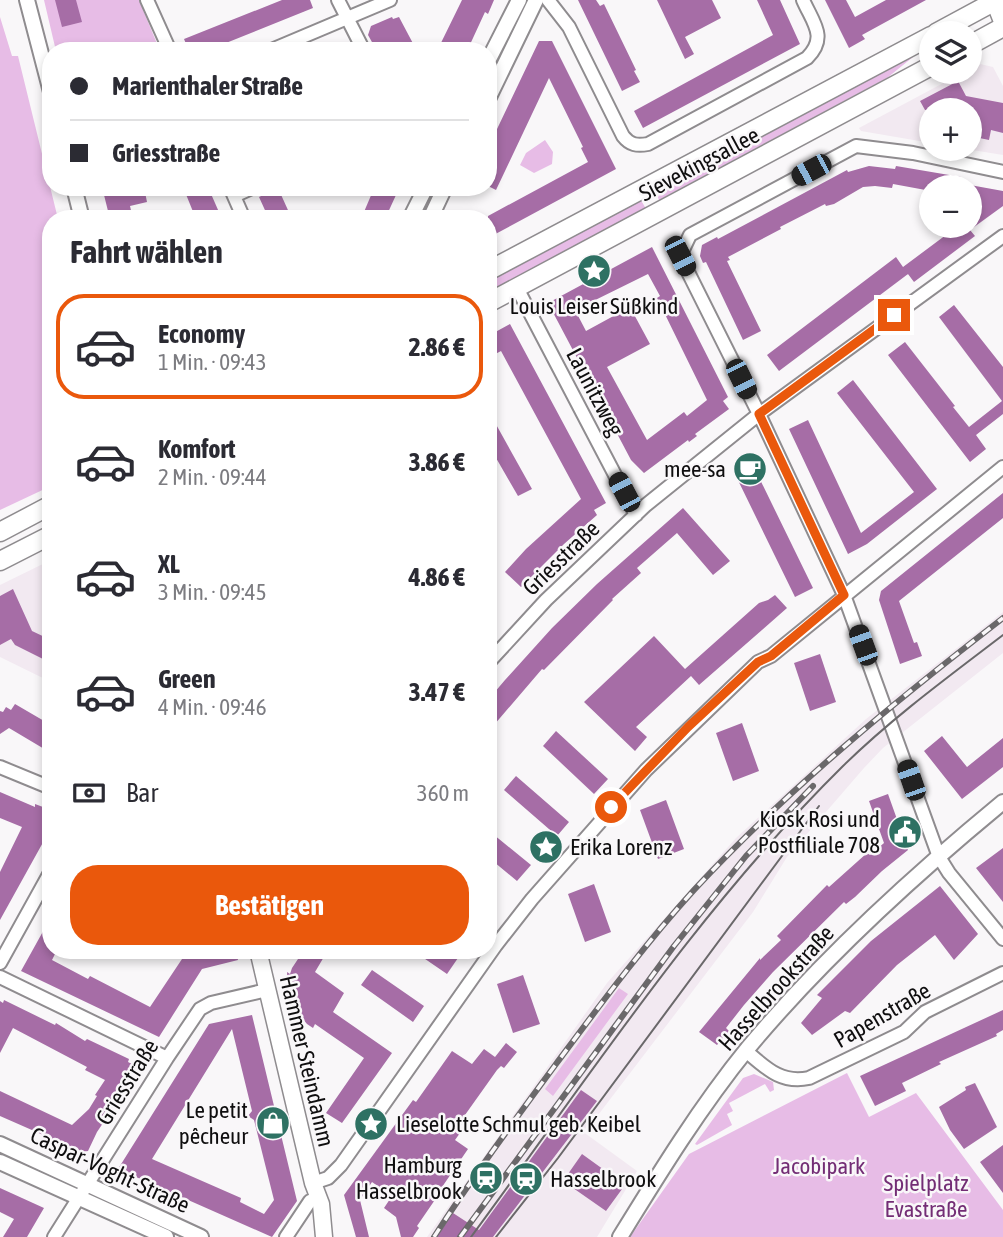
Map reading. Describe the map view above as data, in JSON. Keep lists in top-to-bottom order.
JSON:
{
  "streets": {
    "main road": ["Sievekingsallee", "Hammer Steindamm"],
    "street": [
      "Launitzweg",
      "Griesstraße",
      "Hasselbrookstraße",
      "Papenstraße",
      "Caspar-Voght-Straße"
    ]
  },
  "crossings": [
    ["Sievekingsallee", "Launitzweg"],
    ["Launitzweg", "Griesstraße"],
    ["Griesstraße", "Hammer Steindamm"],
    ["Griesstraße", "Caspar-Voght-Straße"],
    ["Hasselbrookstraße", "Papenstraße"]
  ],
  "parks": ["Jacobipark", "Spielplatz Evastraße"],
  "places": {
    "place": ["Louis Leiser Süßkind", "Erika Lorenz", "Lieselotte Schmul geb. Keibel"],
    "cafe": ["mee-sa"],
    "public building": ["Kiosk Rosi und Postfiliale 708"],
    "shop": ["Le petit pêcheur"],
    "station": ["Hamburg Hasselbrook", "Hasselbrook"]
  },
  "page": {
    "map_buttons": ["+", "−"],
    "banner": ["Marienthaler Straße", "Griesstraße"],
    "heading": "Fahrt wählen",
    "list": [
      {
        "name": "Economy",
        "note": "1 Min. · 09:43",
        "value": "2.86 €"
      },
      {
        "name": "Komfort",
        "note": "2 Min. · 09:44",
        "value": "3.86 €"
      },
      {
        "name": "XL",
        "note": "3 Min. · 09:45",
        "value": "4.86 €"
      },
      {
        "name": "Green",
        "note": "4 Min. · 09:46",
        "value": "3.47 €"
      }
    ],
    "pay": ["Bar", "360 m"],
    "buttons": "Bestätigen"
  }
}
